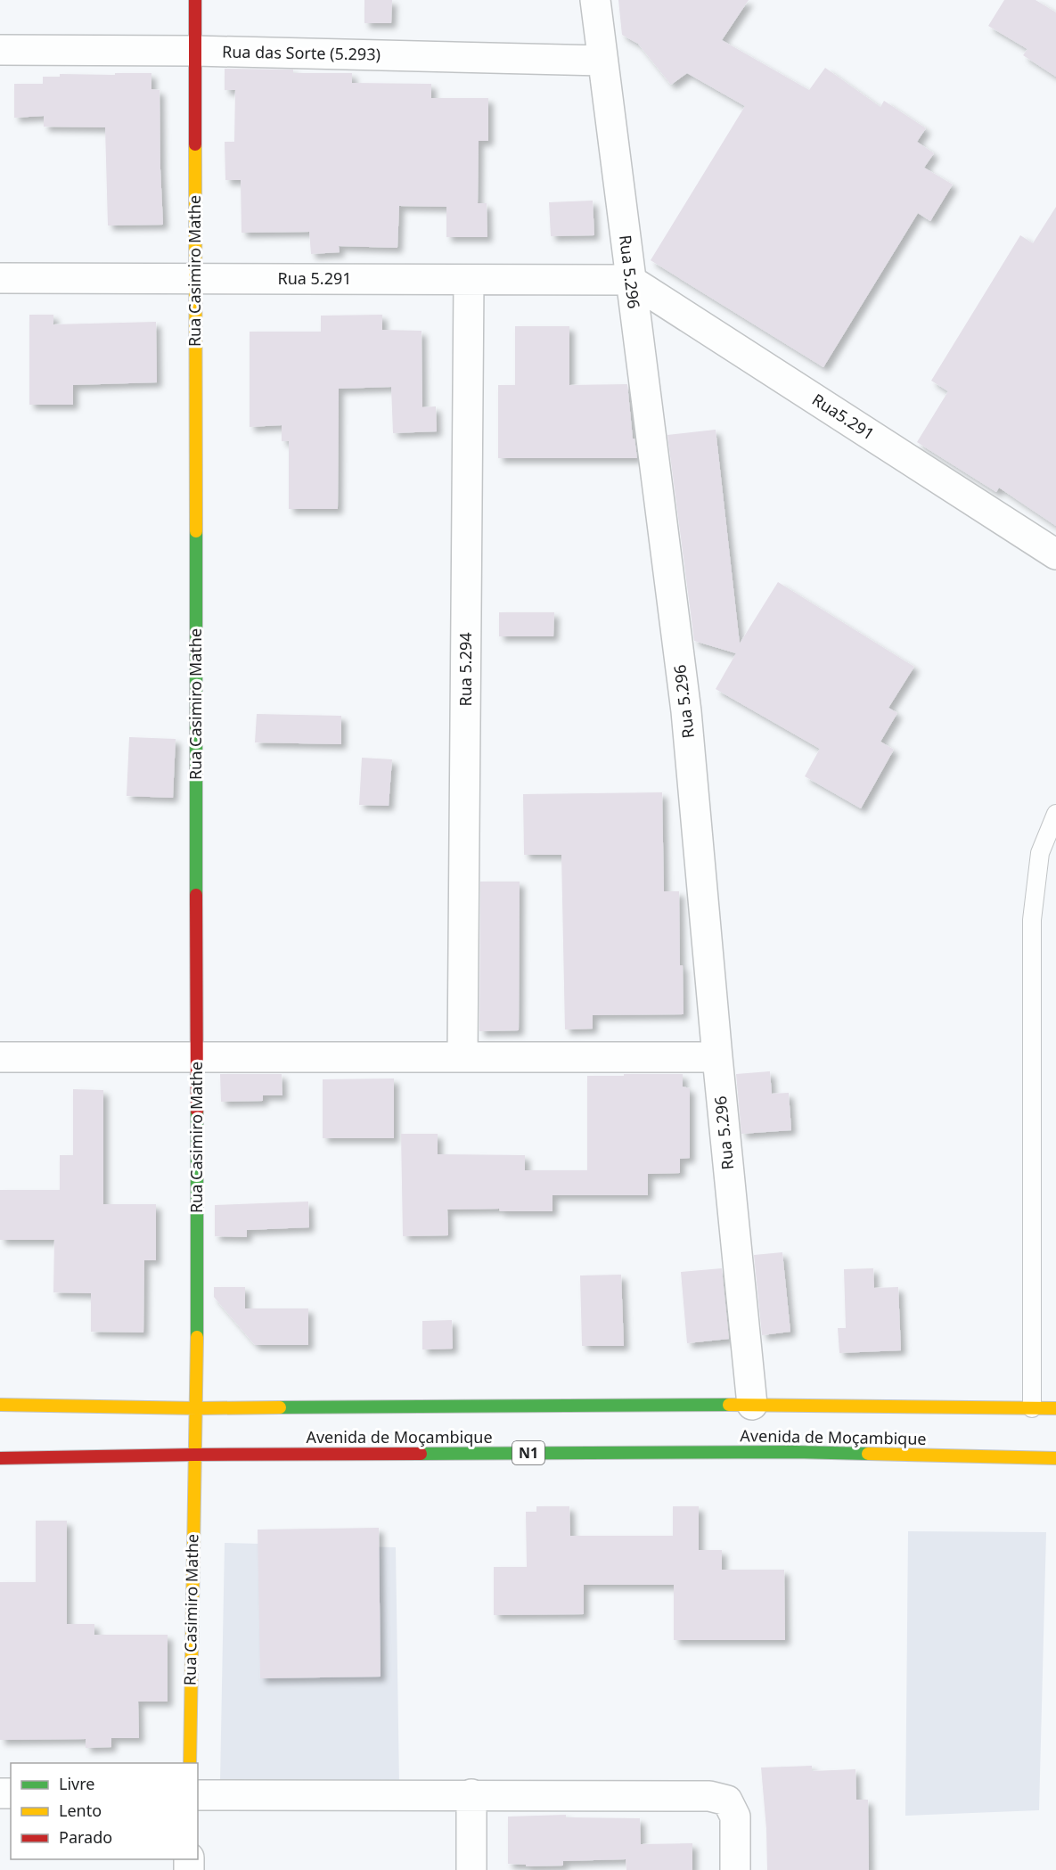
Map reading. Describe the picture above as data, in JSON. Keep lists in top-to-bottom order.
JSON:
{
  "streets": {
    "main road": ["Rua Casimiro Mathe", "Avenida de Moçambique", "N1"],
    "street": [
      "Rua das Sorte (5.293)",
      "Rua 5.296",
      "Rua 5.291",
      "Rua5.291",
      "Rua 5.294"
    ]
  },
  "crossings": [
    ["Rua das Sorte (5.293)", "Rua Casimiro Mathe"],
    ["Rua das Sorte (5.293)", "Rua 5.296"],
    ["Rua Casimiro Mathe", "Rua 5.291"],
    ["Rua Casimiro Mathe", "Avenida de Moçambique"],
    ["Rua 5.296", "Rua 5.291"],
    ["Rua 5.296", "Rua5.291"],
    ["Rua 5.296", "Avenida de Moçambique"],
    ["Rua 5.291", "Rua5.291"],
    ["Rua 5.291", "Rua 5.294"]
  ],
  "legend": ["Livre", "Lento", "Parado"]
}
